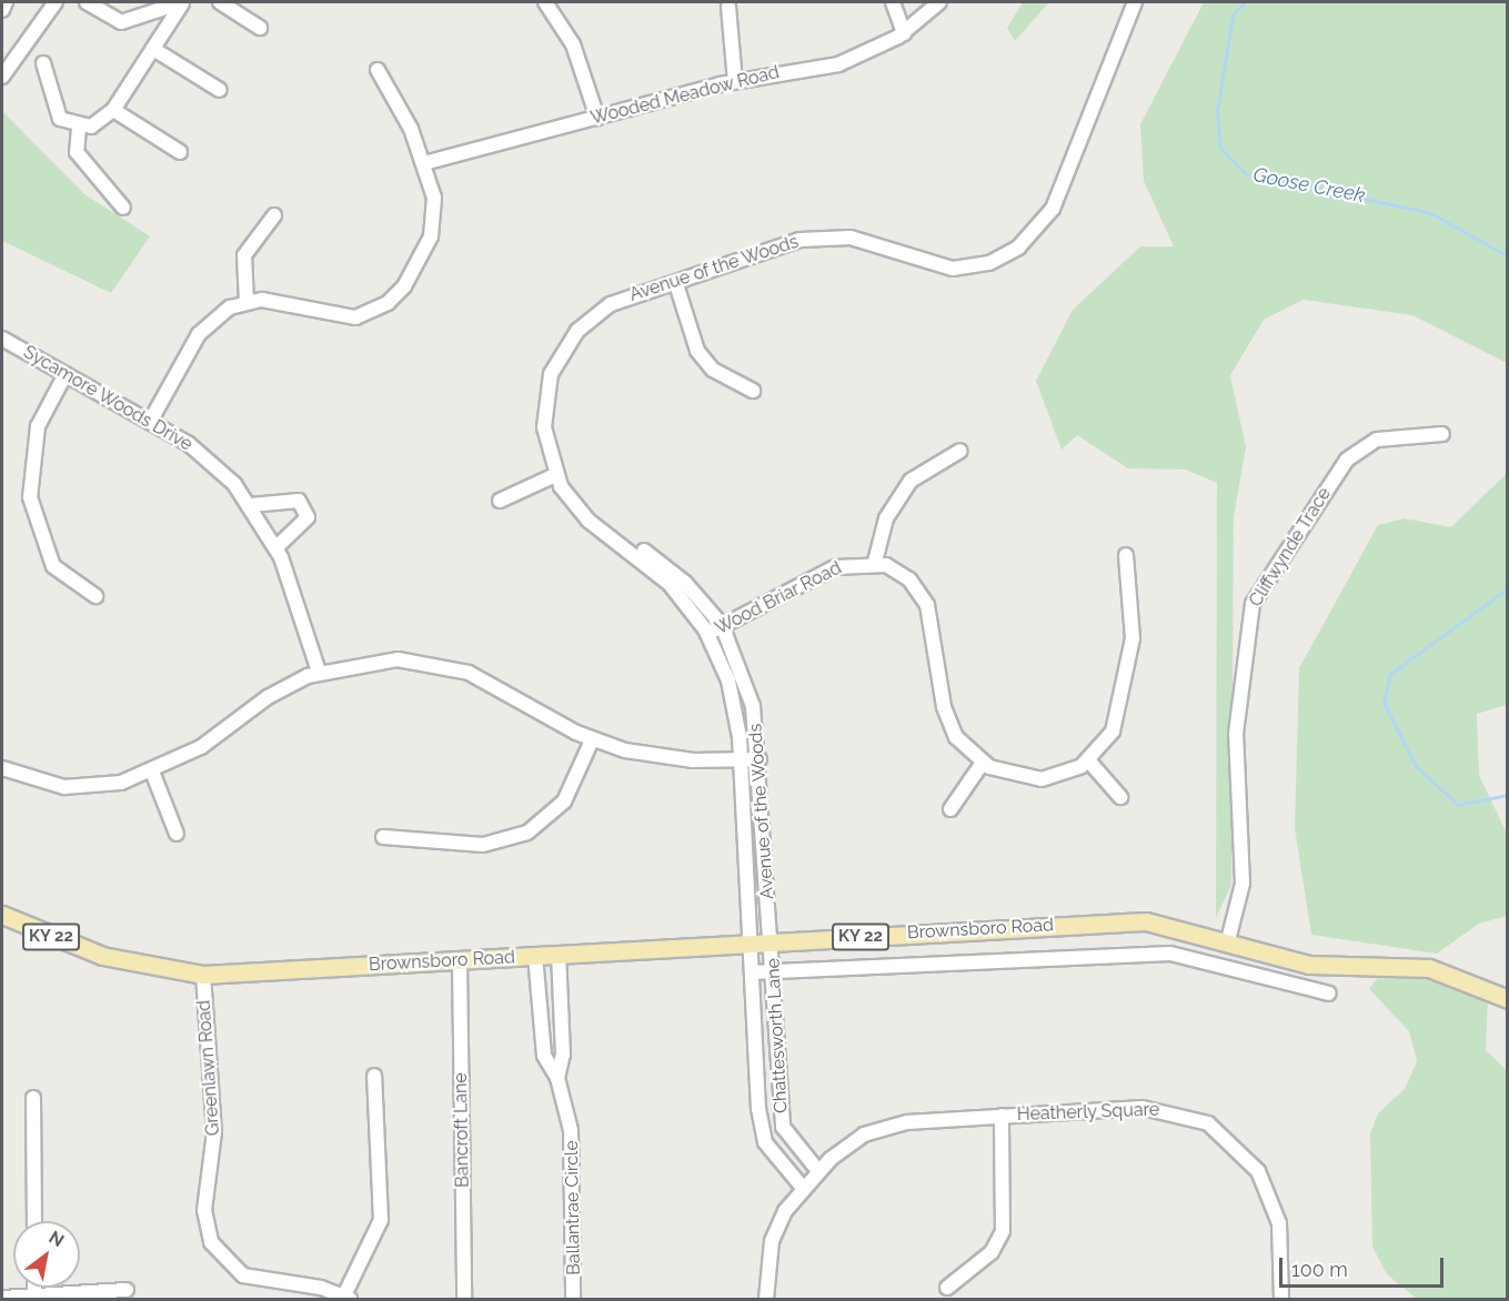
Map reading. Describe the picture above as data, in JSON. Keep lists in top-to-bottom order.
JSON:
{
  "streets": {
    "main road": ["Brownsboro Road", "KY 22"],
    "street": [
      "Wooded Meadow Road",
      "Avenue of the Woods",
      "Sycamore Woods Drive",
      "Cliffwynde Trace",
      "Wood Briar Road",
      "Chattesworth Lane",
      "Greenlawn Road",
      "Heatherly Square",
      "Bancroft Lane",
      "Ballantrae Circle"
    ]
  },
  "crossings": [
    ["Avenue of the Woods", "Wood Briar Road"],
    ["Avenue of the Woods", "Brownsboro Road"],
    ["Avenue of the Woods", "Chattesworth Lane"],
    ["Cliffwynde Trace", "Brownsboro Road"],
    ["Brownsboro Road", "KY 22"],
    ["Brownsboro Road", "Chattesworth Lane"],
    ["Brownsboro Road", "Greenlawn Road"],
    ["Brownsboro Road", "Bancroft Lane"],
    ["Brownsboro Road", "Ballantrae Circle"],
    ["KY 22", "Greenlawn Road"],
    ["Chattesworth Lane", "Heatherly Square"]
  ],
  "water": ["Goose Creek"],
  "scale_bar": "100 m",
  "north": "top right"
}
